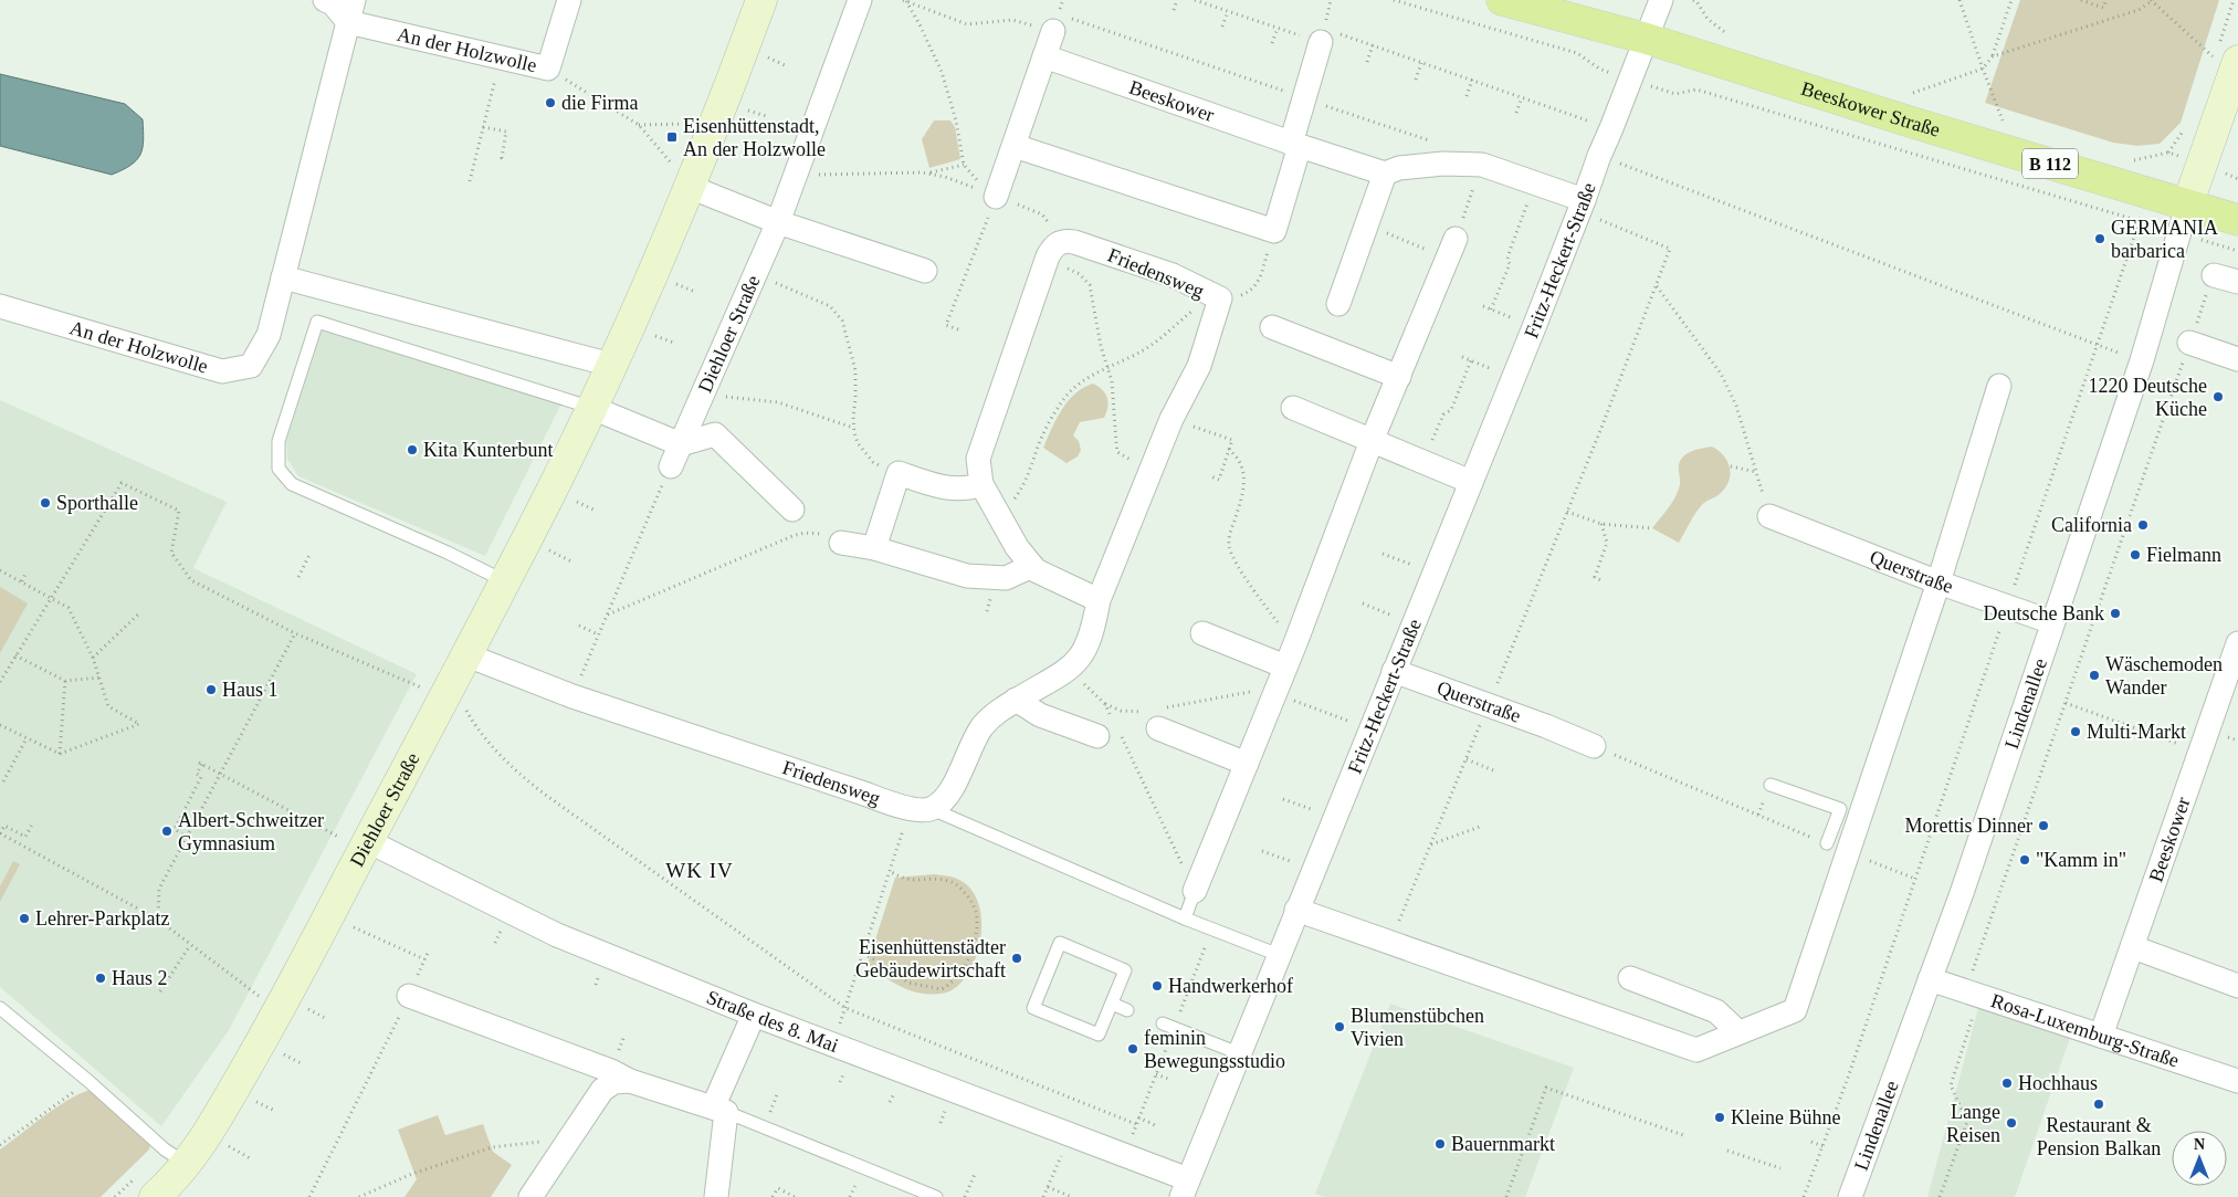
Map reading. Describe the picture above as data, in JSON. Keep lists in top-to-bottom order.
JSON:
{
  "streets": {
    "main road": ["Beeskower Straße", "B 112"],
    "street": [
      "An der Holzwolle",
      "Beeskower",
      "Fritz-Heckert-Straße",
      "Friedensweg",
      "Diehloer Straße",
      "Querstraße",
      "Lindenallee",
      "Straße des 8. Mai",
      "Rosa-Luxemburg-Straße"
    ]
  },
  "crossings": [
    ["Beeskower", "Rosa-Luxemburg-Straße"],
    ["Beeskower Straße", "Fritz-Heckert-Straße"],
    ["Beeskower Straße", "Lindenallee"],
    ["Fritz-Heckert-Straße", "Querstraße"],
    ["Fritz-Heckert-Straße", "Straße des 8. Mai"],
    ["Friedensweg", "Diehloer Straße"],
    ["Diehloer Straße", "Straße des 8. Mai"],
    ["Querstraße", "Lindenallee"],
    ["Lindenallee", "Rosa-Luxemburg-Straße"]
  ],
  "districts": ["WK IV"],
  "places": {
    "other": [
      "die Firma",
      "GERMANIA barbarica",
      "1220 Deutsche Küche",
      "Kita Kunterbunt",
      "Sporthalle",
      "California",
      "Fielmann",
      "Deutsche Bank",
      "Wäschemoden Wander",
      "Haus 1",
      "Multi-Markt",
      "Morettis Dinner",
      "Albert-Schweitzer Gymnasium",
      "\"Kamm in\"",
      "Lehrer-Parkplatz",
      "Eisenhüttenstädter Gebäudewirtschaft",
      "Haus 2",
      "Handwerkerhof",
      "Blumenstübchen Vivien",
      "feminin Bewegungsstudio",
      "Hochhaus",
      "Restaurant & Pension Balkan",
      "Kleine Bühne",
      "Lange Reisen",
      "Bauernmarkt"
    ],
    "transit": ["Eisenhüttenstadt, An der Holzwolle"]
  },
  "north": "top"
}
